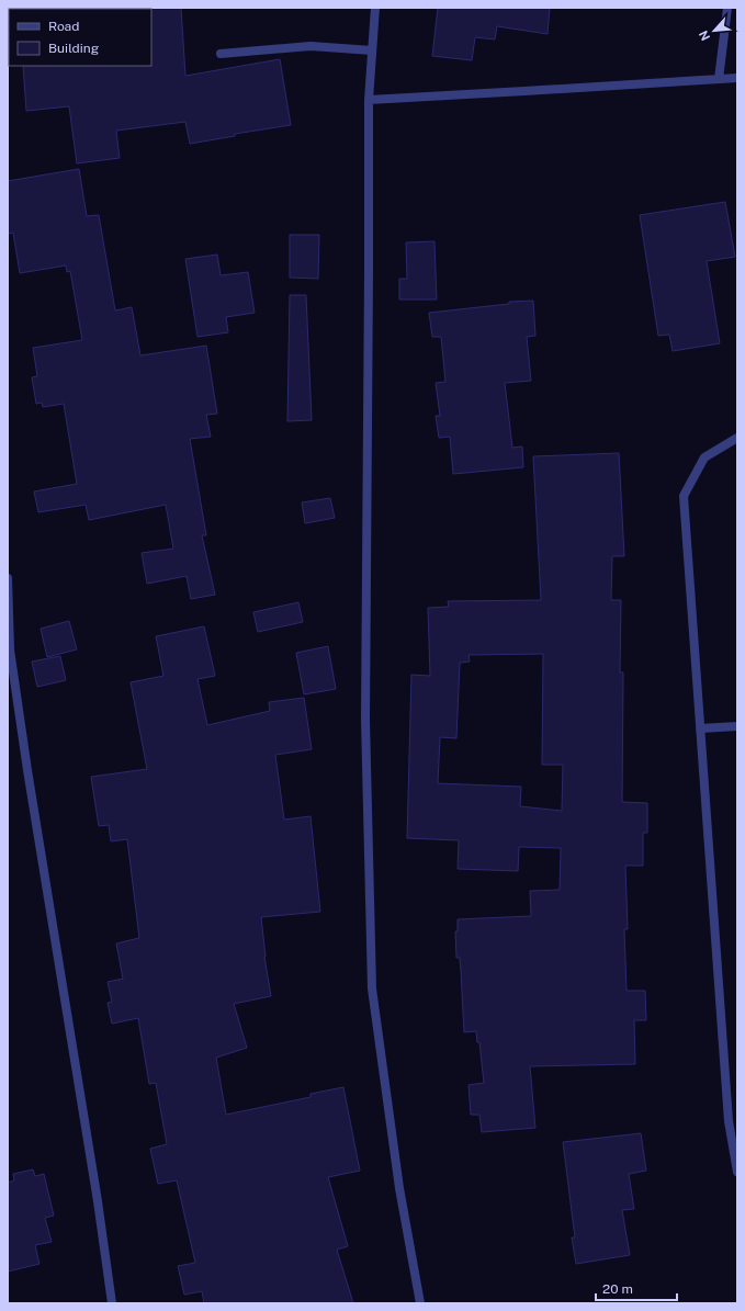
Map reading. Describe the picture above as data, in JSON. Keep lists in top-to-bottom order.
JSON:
{
  "legend": ["Road", "Building"],
  "scale_bar": "20 m",
  "north": "bottom left"
}
